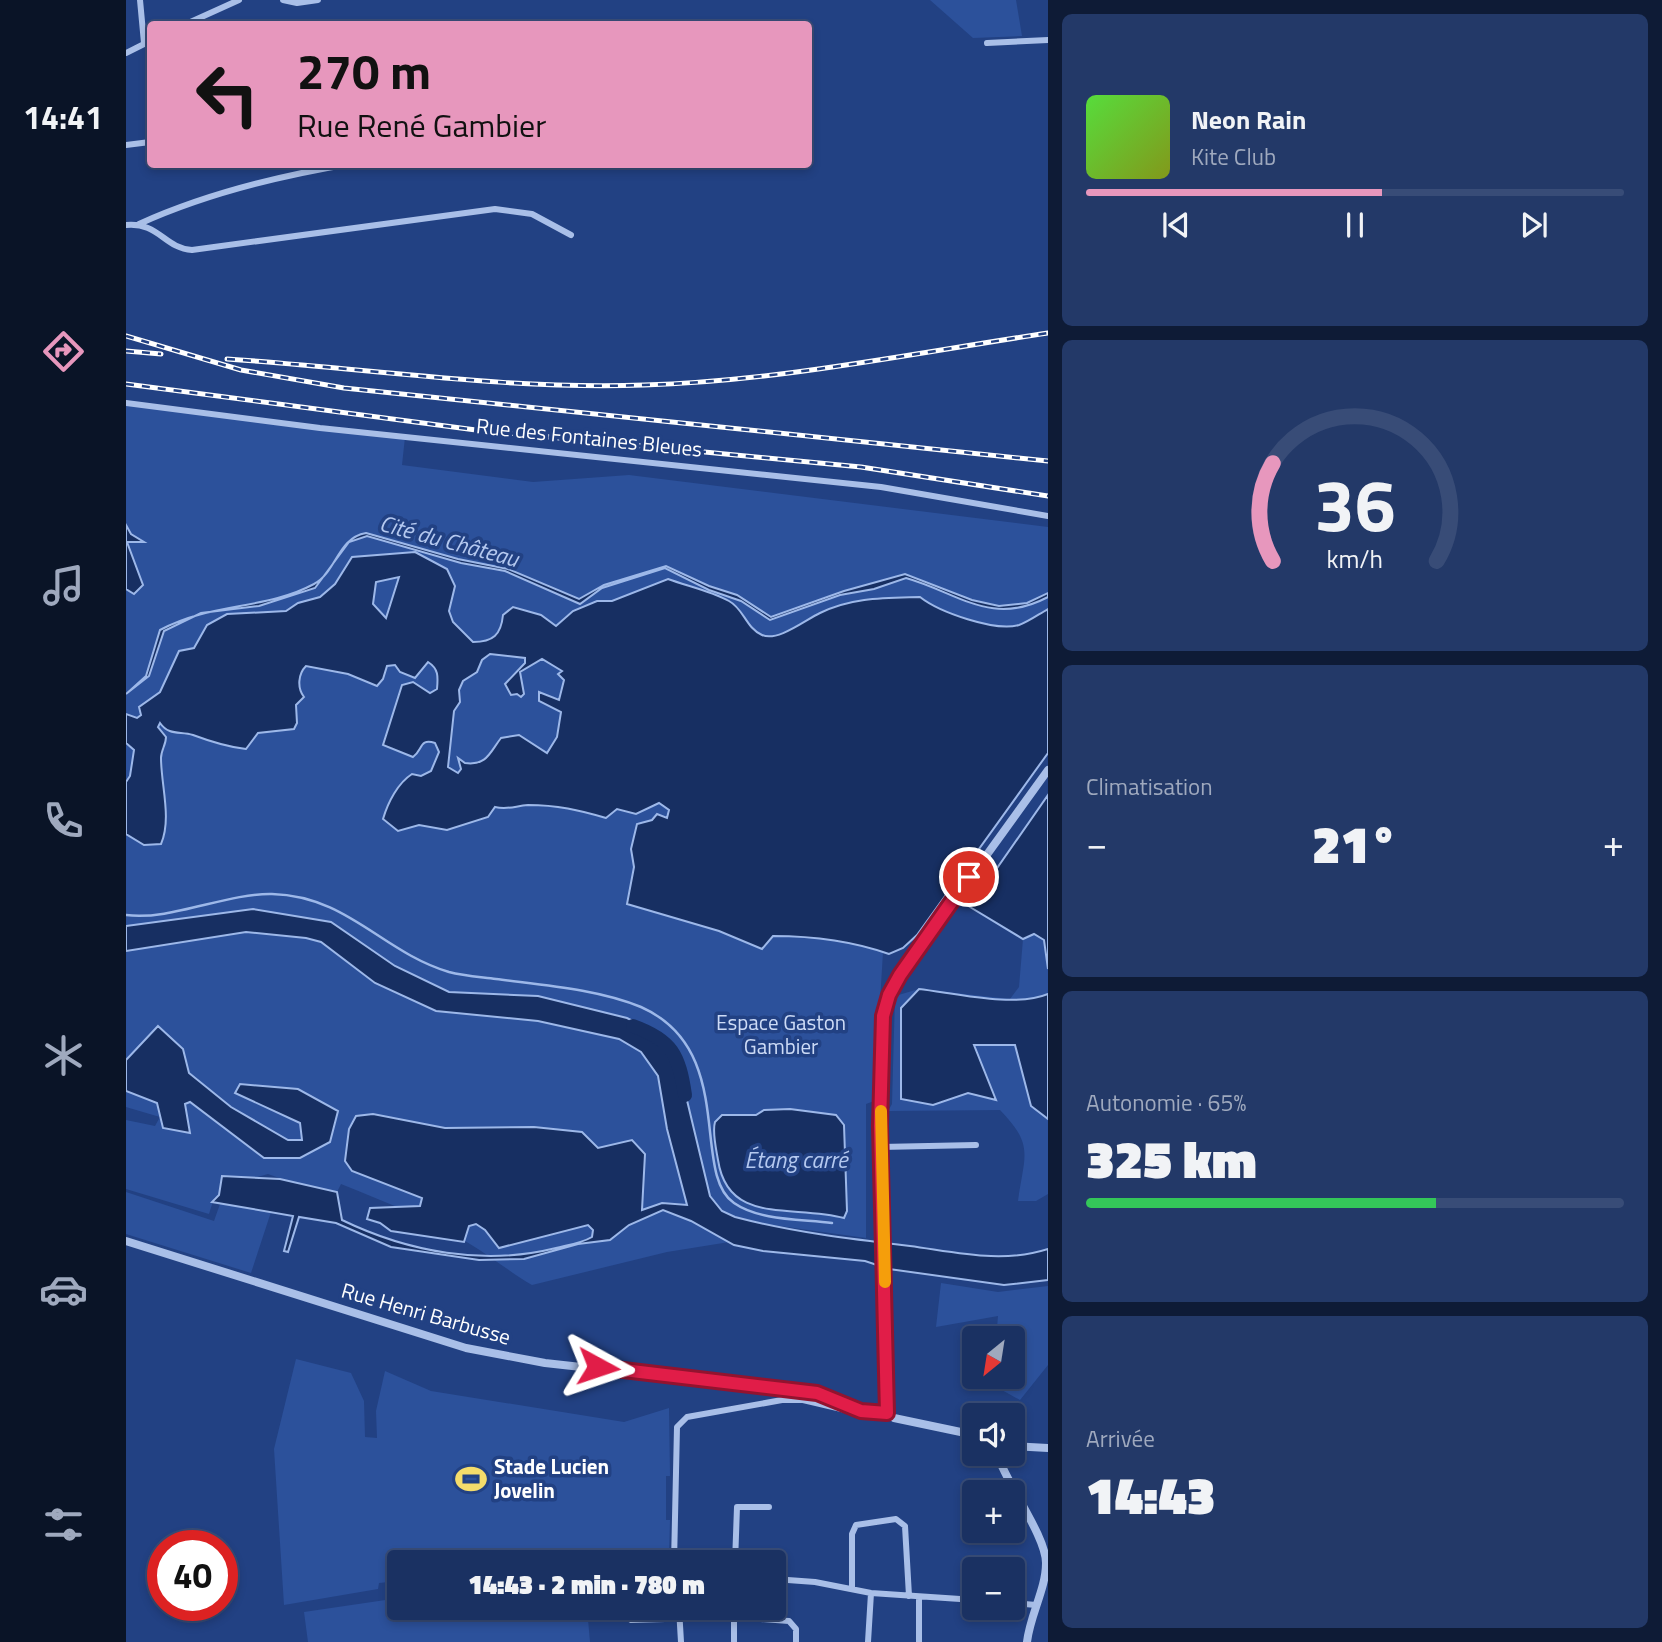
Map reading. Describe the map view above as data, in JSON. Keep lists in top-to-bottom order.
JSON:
{
  "streets": {
    "street": ["Rue des Fontaines Bleues", "Rue Henri Barbusse"]
  },
  "water": ["Cité du Château", "Étang carré"],
  "parks": ["Espace Gaston Gambier"],
  "places": {
    "sports": ["Stade Lucien Jovelin"]
  },
  "north": "bottom left",
  "page": {
    "tabs": "14:41",
    "turn": ["270 m", "Rue René Gambier"],
    "song": ["Neon Rain", "Kite Club"],
    "tile": [
      "Climatisation",
      ["Autonomie · 65%", "325 km"],
      ["Arrivée", "14:43"]
    ],
    "heat": ["−", "21°", "+"],
    "map_buttons": ["+", "−"],
    "limit": "40",
    "trip": "14:43 · 2 min · 780 m",
    "gauge": ["36", "km/h"]
  }
}
